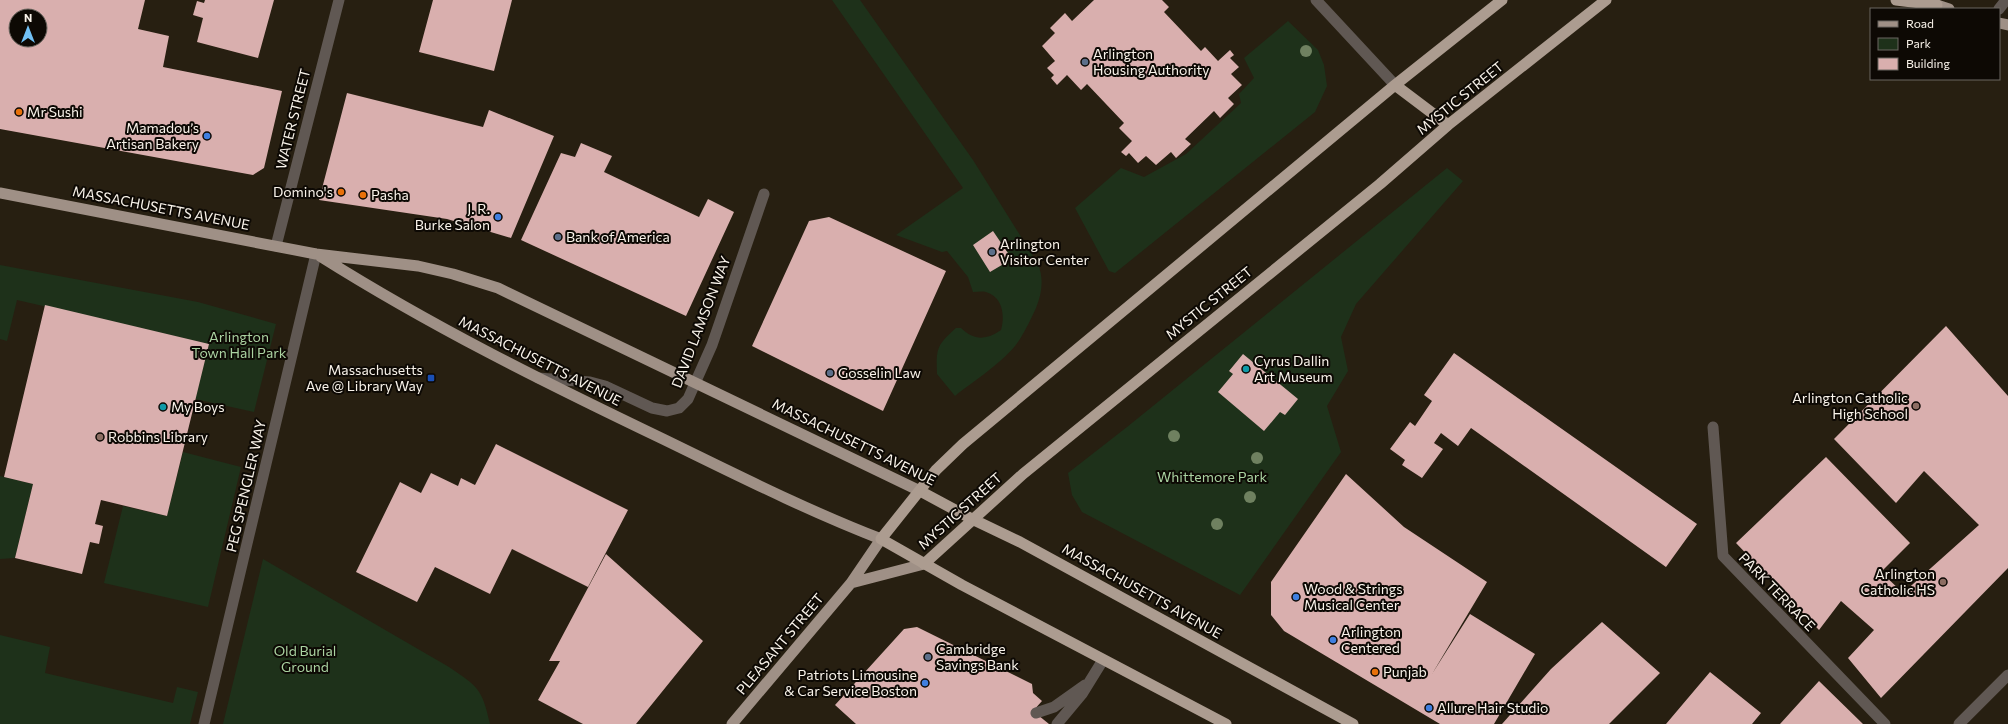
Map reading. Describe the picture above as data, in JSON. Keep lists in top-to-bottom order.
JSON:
{
  "streets": {
    "highway": ["MYSTIC STREET", "MASSACHUSETTS AVENUE"],
    "main road": ["PLEASANT STREET"],
    "street": [
      "WATER STREET",
      "DAVID LAMSON WAY",
      "PEG SPENGLER WAY",
      "PARK TERRACE"
    ]
  },
  "crossings": [
    ["MYSTIC STREET", "MASSACHUSETTS AVENUE"],
    ["MYSTIC STREET", "PLEASANT STREET"],
    ["WATER STREET", "MASSACHUSETTS AVENUE"],
    ["MASSACHUSETTS AVENUE", "DAVID LAMSON WAY"],
    ["MASSACHUSETTS AVENUE", "PEG SPENGLER WAY"]
  ],
  "parks": ["Arlington Town Hall Park", "Whittemore Park", "Old Burial Ground"],
  "places": {
    "other": [
      "Arlington Housing Authority",
      "Mr Sushi",
      "Mamadou’s Artisan Bakery",
      "Domino's",
      "Pasha",
      "J. R. Burke Salon",
      "Bank of America",
      "Arlington Visitor Center",
      "Cyrus Dallin Art Museum",
      "Gosselin Law",
      "Arlington Catholic High School",
      "My Boys",
      "Robbins Library",
      "Arlington Catholic HS",
      "Wood & Strings Musical Center",
      "Arlington Centered",
      "Cambridge Savings Bank",
      "Punjab",
      "Patriots Limousine & Car Service Boston",
      "Allure Hair Studio"
    ],
    "transit": ["Massachusetts Ave @ Library Way"]
  },
  "legend": ["Road", "Park", "Building"],
  "north": "top"
}
